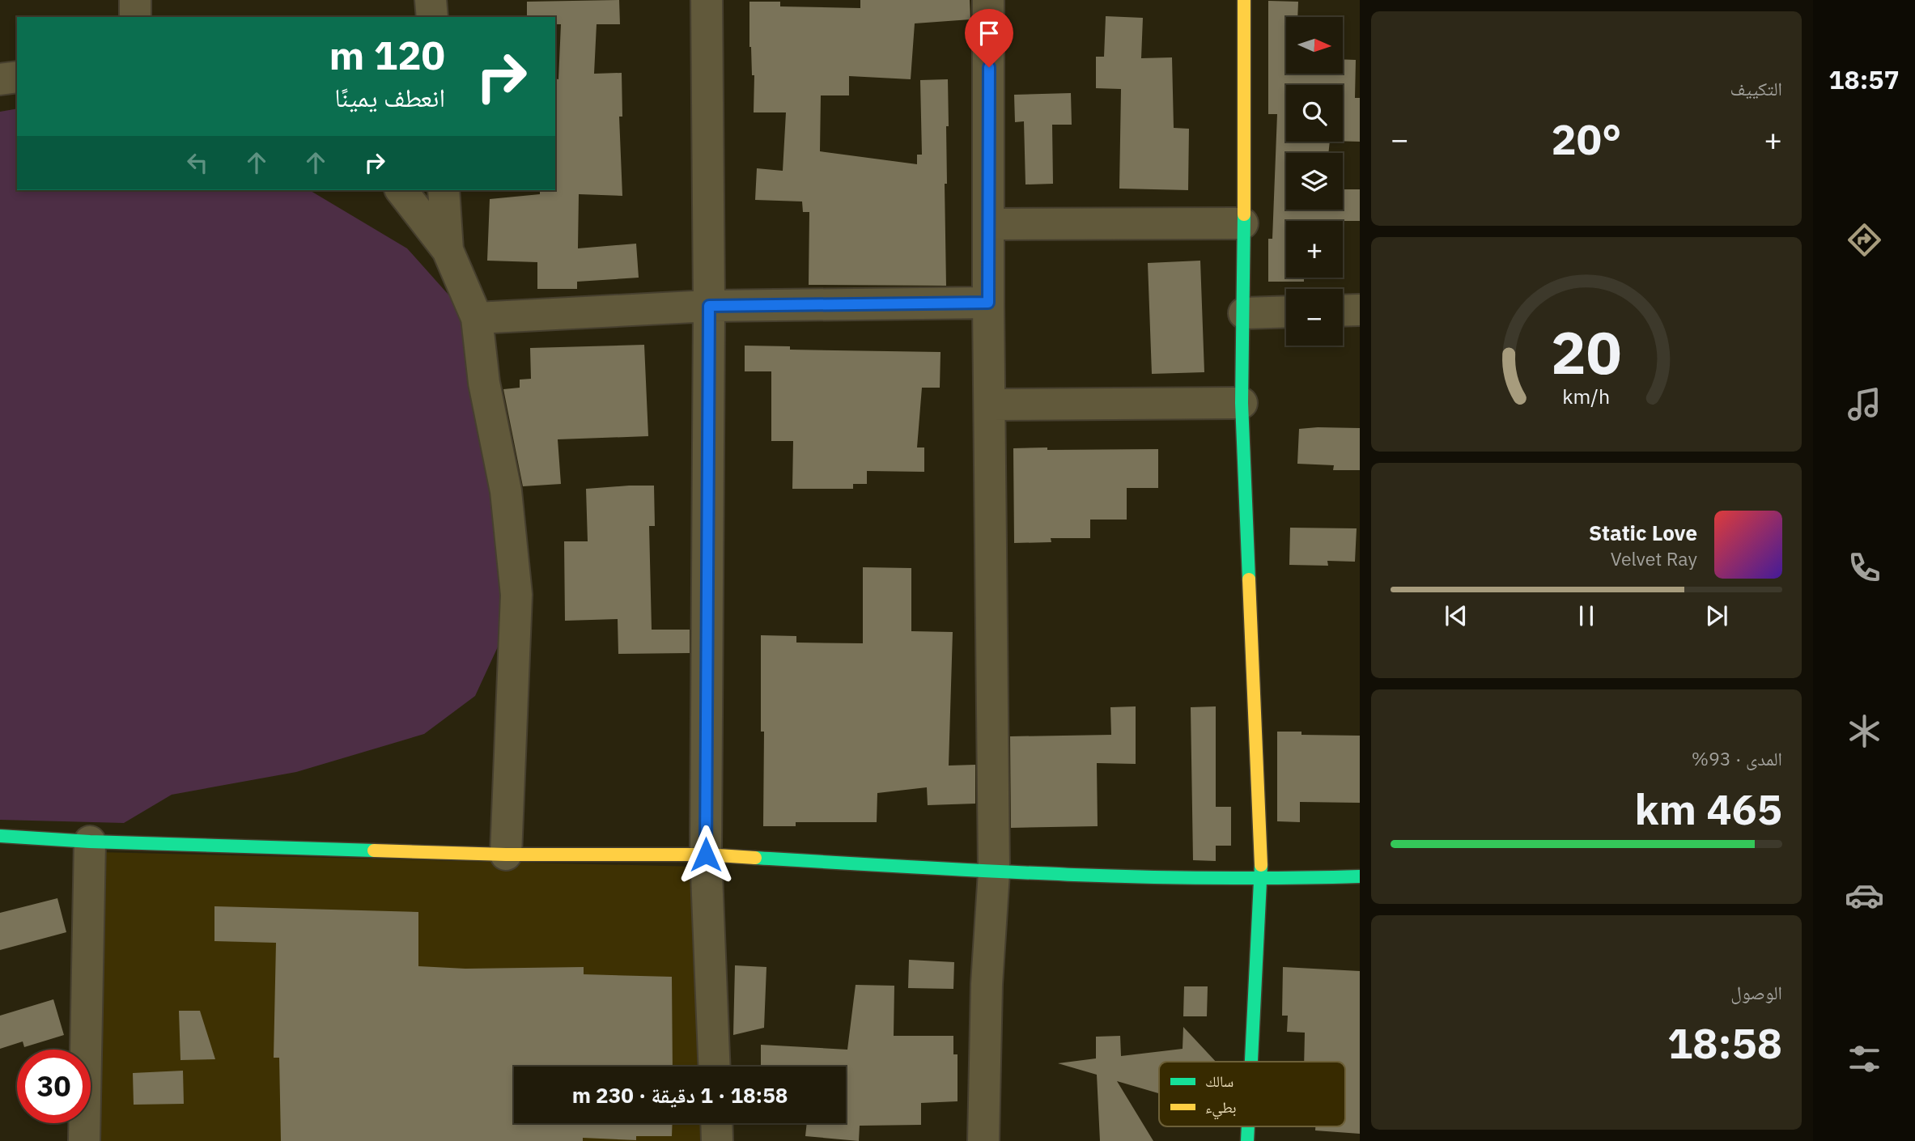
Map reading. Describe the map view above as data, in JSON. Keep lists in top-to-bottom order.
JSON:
{
  "legend": ["سالك", "بطيء"],
  "north": "right",
  "page": {
    "tabs": "18:57",
    "tile": [
      "التكييف",
      ["المدى · 93%", "465 km"],
      ["الوصول", "18:58"]
    ],
    "map_buttons": ["+", "−"],
    "turn": ["120 m", "انعطف يمينًا"],
    "heat": ["−", "20°", "+"],
    "song": ["Static Love", "Velvet Ray"],
    "limit": "30",
    "trip": "18:58 · 1 دقيقة · 230 m",
    "gauge": ["20", "km/h"]
  }
}
